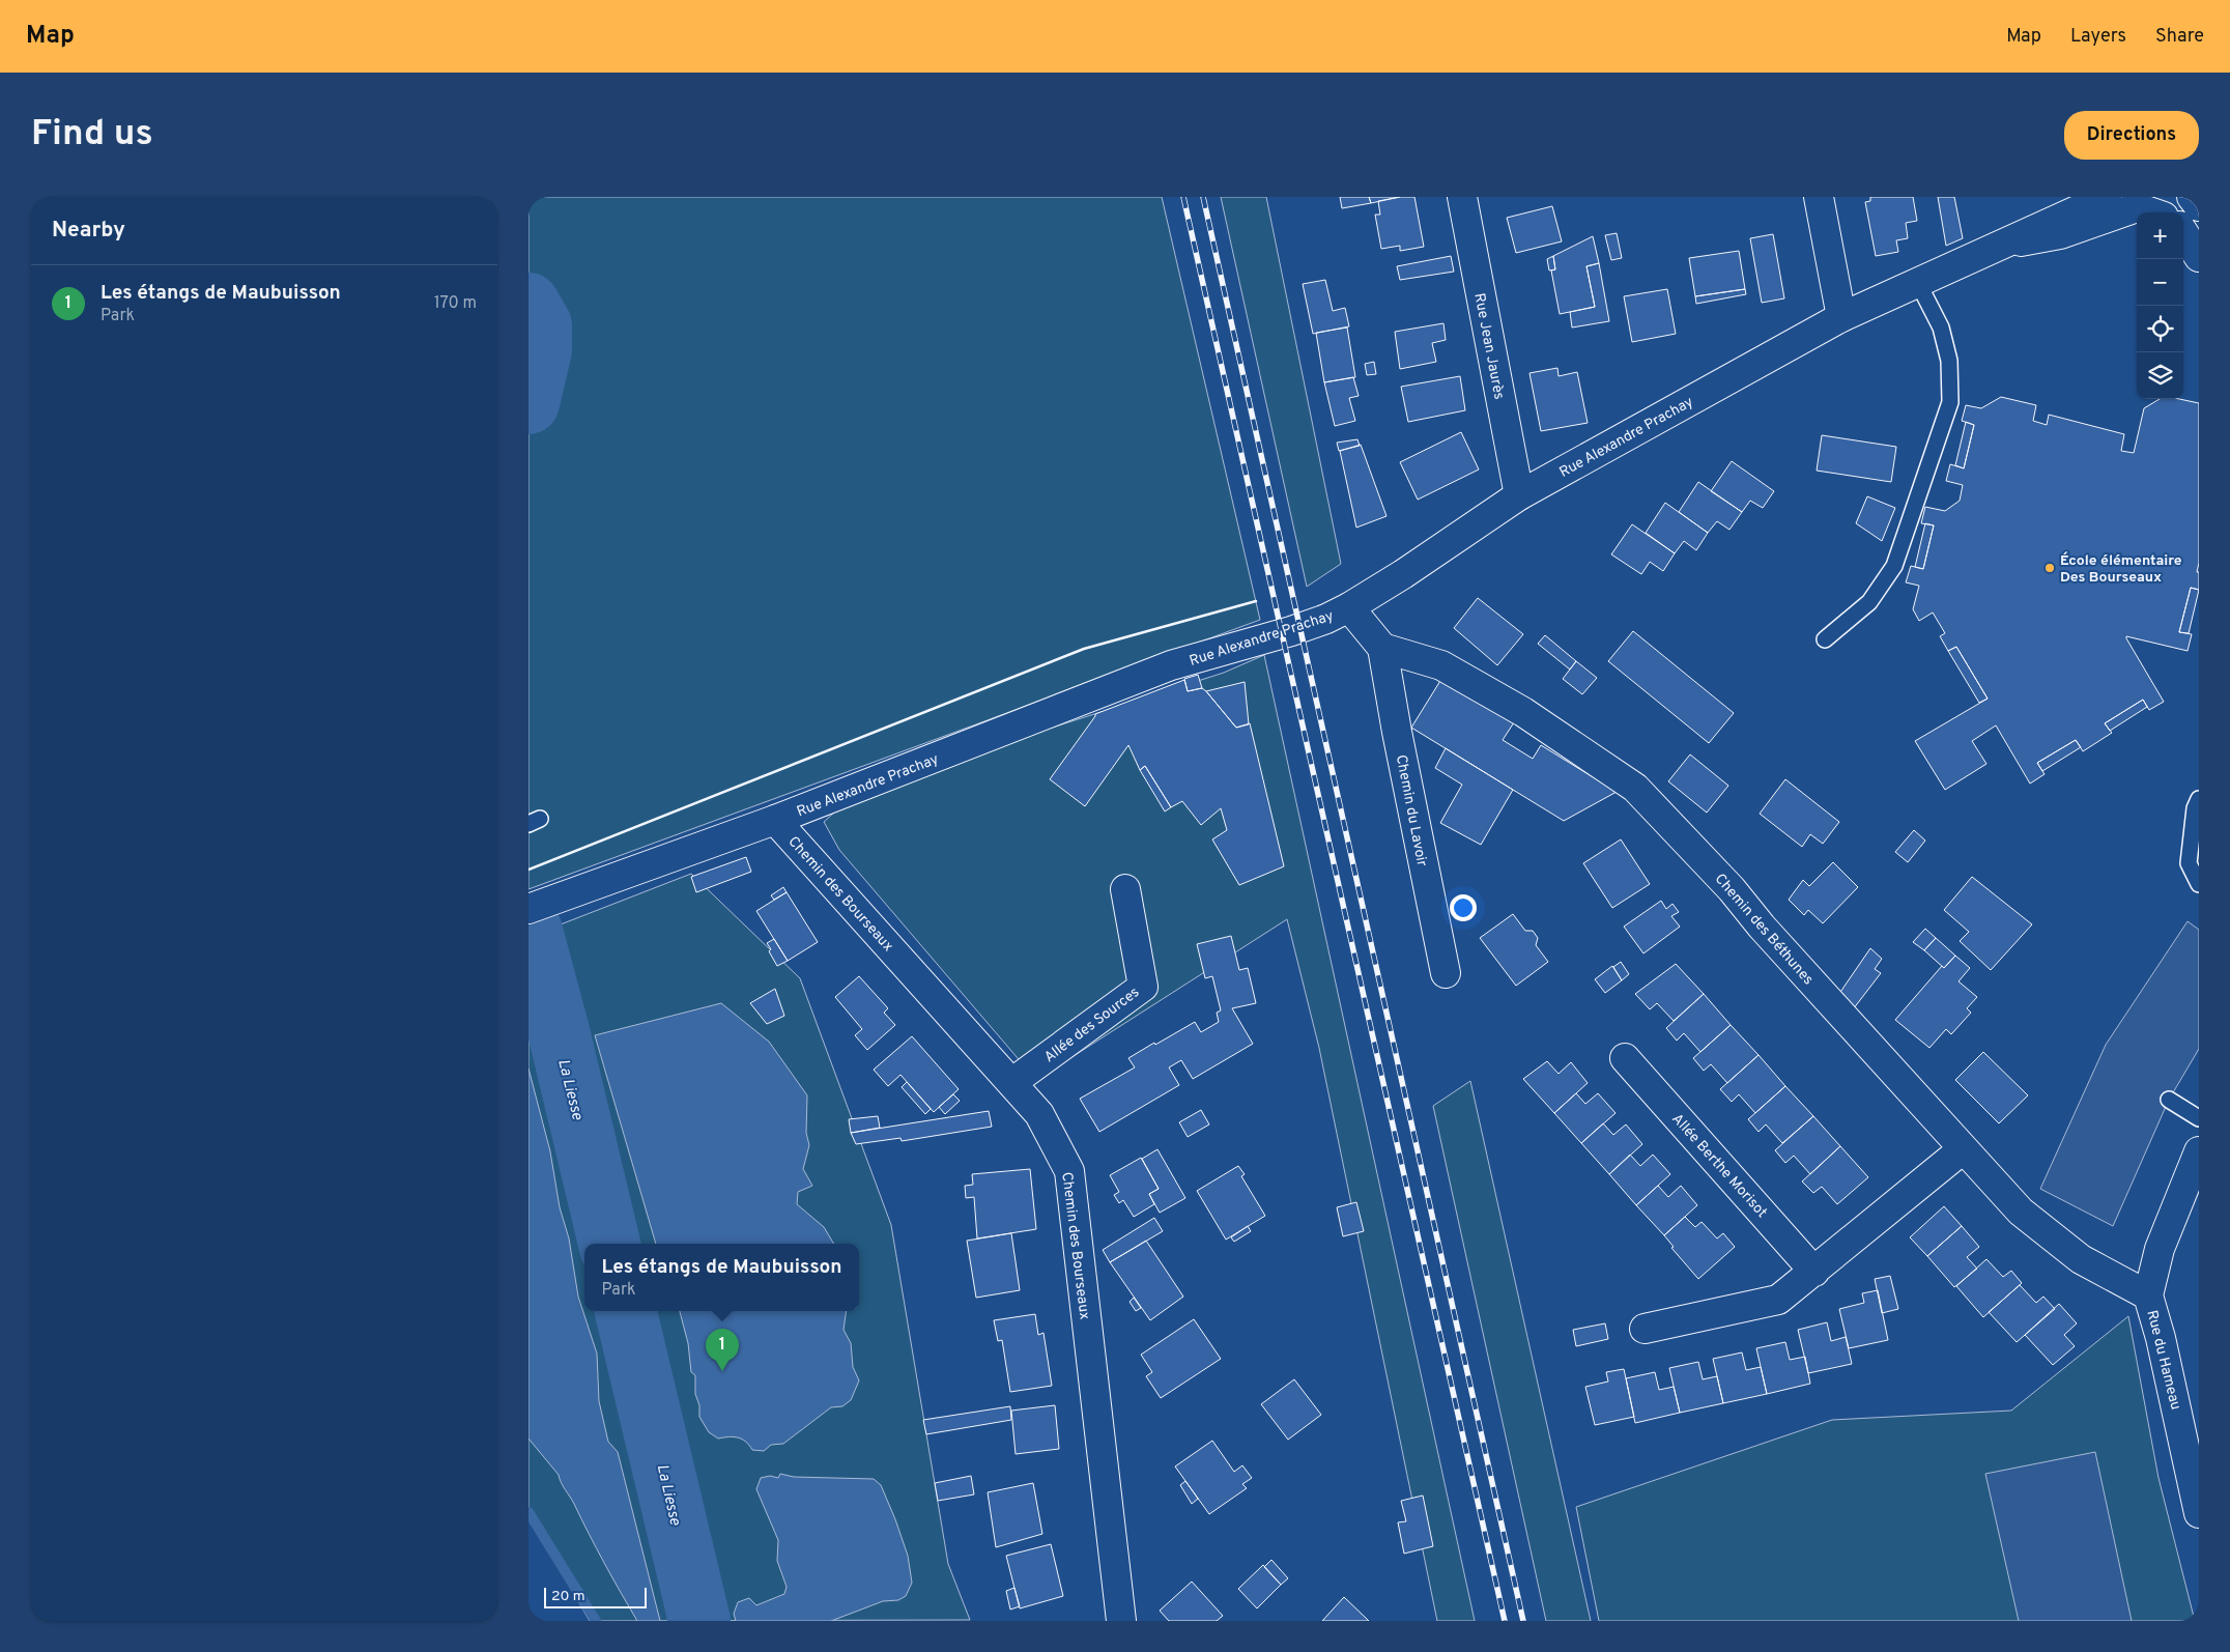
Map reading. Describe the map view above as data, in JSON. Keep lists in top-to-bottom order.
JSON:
{
  "streets": {
    "street": [
      "Rue Jean Jaurès",
      "Rue Alexandre Prachay",
      "Chemin du Lavoir",
      "Chemin des Bourseaux",
      "Chemin des Béthunes",
      "Allée des Sources",
      "Allée Berthe Morisot",
      "Rue du Hameau"
    ]
  },
  "crossings": [
    ["Rue Jean Jaurès", "Rue Alexandre Prachay"],
    ["Rue Alexandre Prachay", "Chemin des Bourseaux"],
    ["Chemin du Lavoir", "Chemin des Béthunes"],
    ["Chemin des Bourseaux", "Allée des Sources"],
    ["Chemin des Béthunes", "Rue du Hameau"]
  ],
  "water": ["La Liesse"],
  "places": ["École élémentaire Des Bourseaux"],
  "scale_bar": "20 m",
  "page": {
    "header": "Map",
    "nav": ["Map", "Layers", "Share"],
    "buttons": "Directions",
    "title": "Find us",
    "heading": "Nearby",
    "map_buttons": ["+", "−"],
    "list": [
      {
        "mark": "1",
        "name": "Les étangs de Maubuisson",
        "note": "Park",
        "value": "170 m"
      }
    ],
    "popup": ["Les étangs de Maubuisson", "Park"],
    "pins": "1",
    "scale": "20 m"
  }
}
